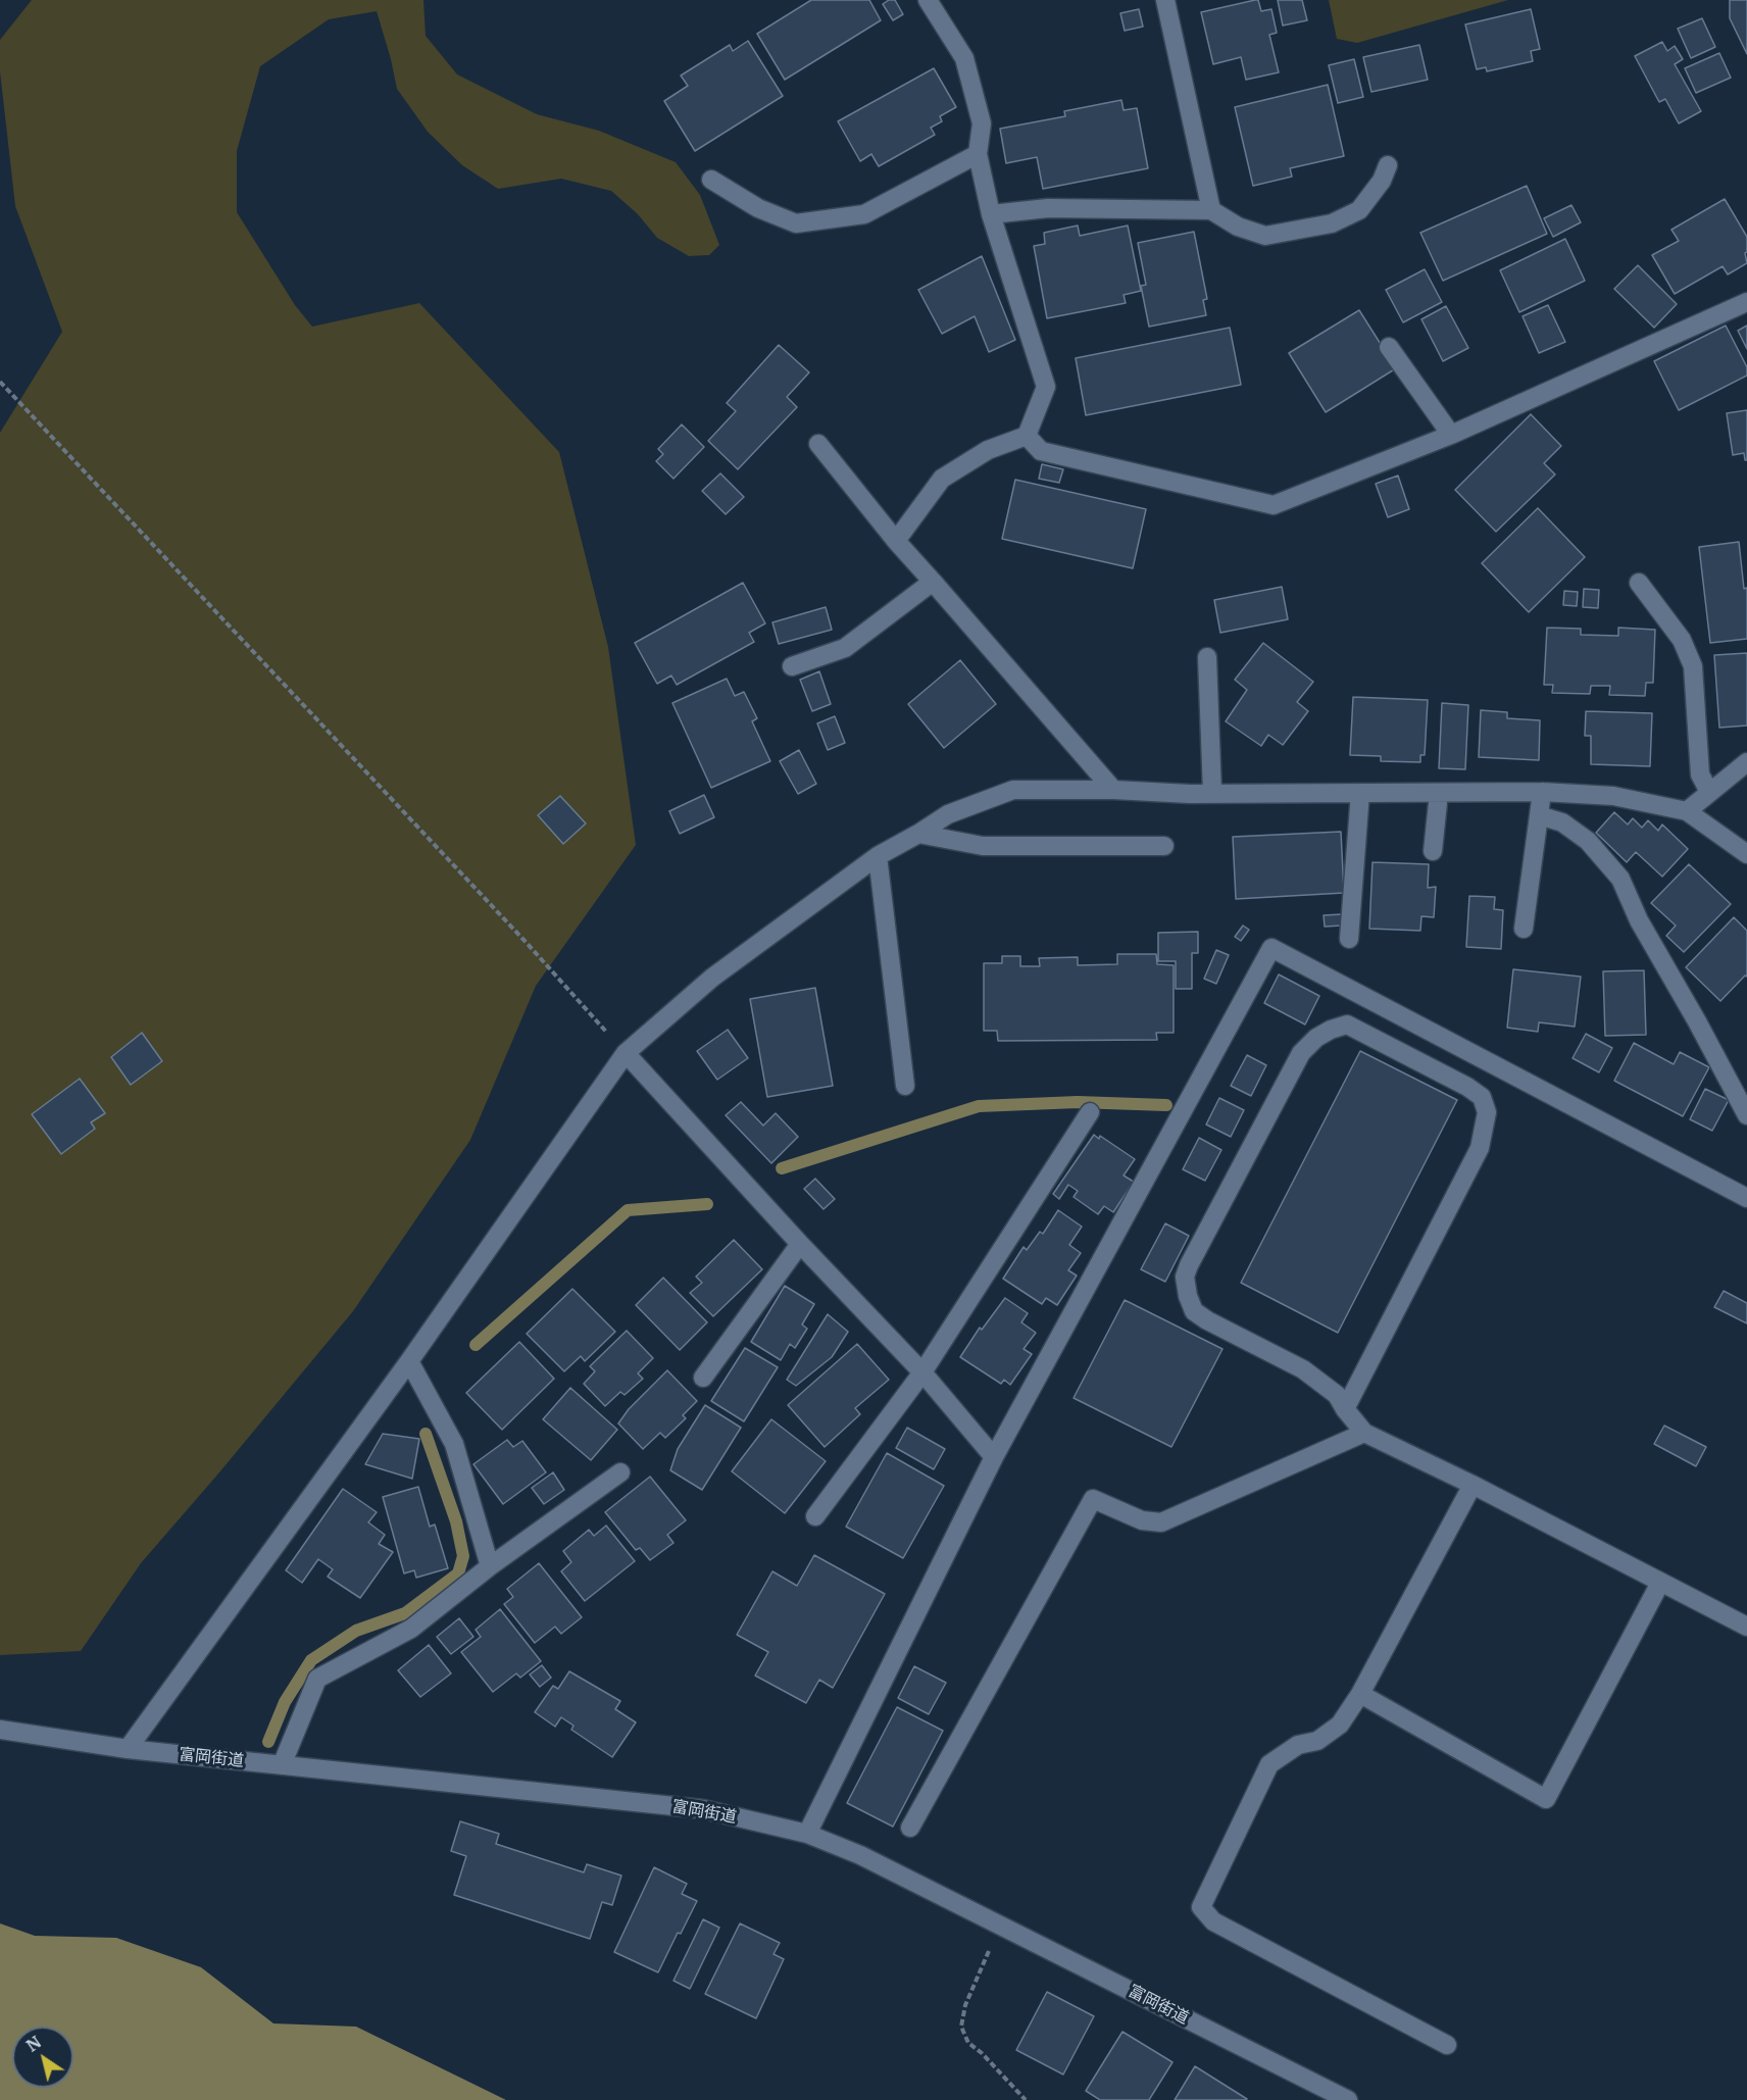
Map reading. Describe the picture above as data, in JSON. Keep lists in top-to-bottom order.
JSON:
{
  "streets": {
    "street": ["富岡街道"]
  },
  "north": "top left"
}
